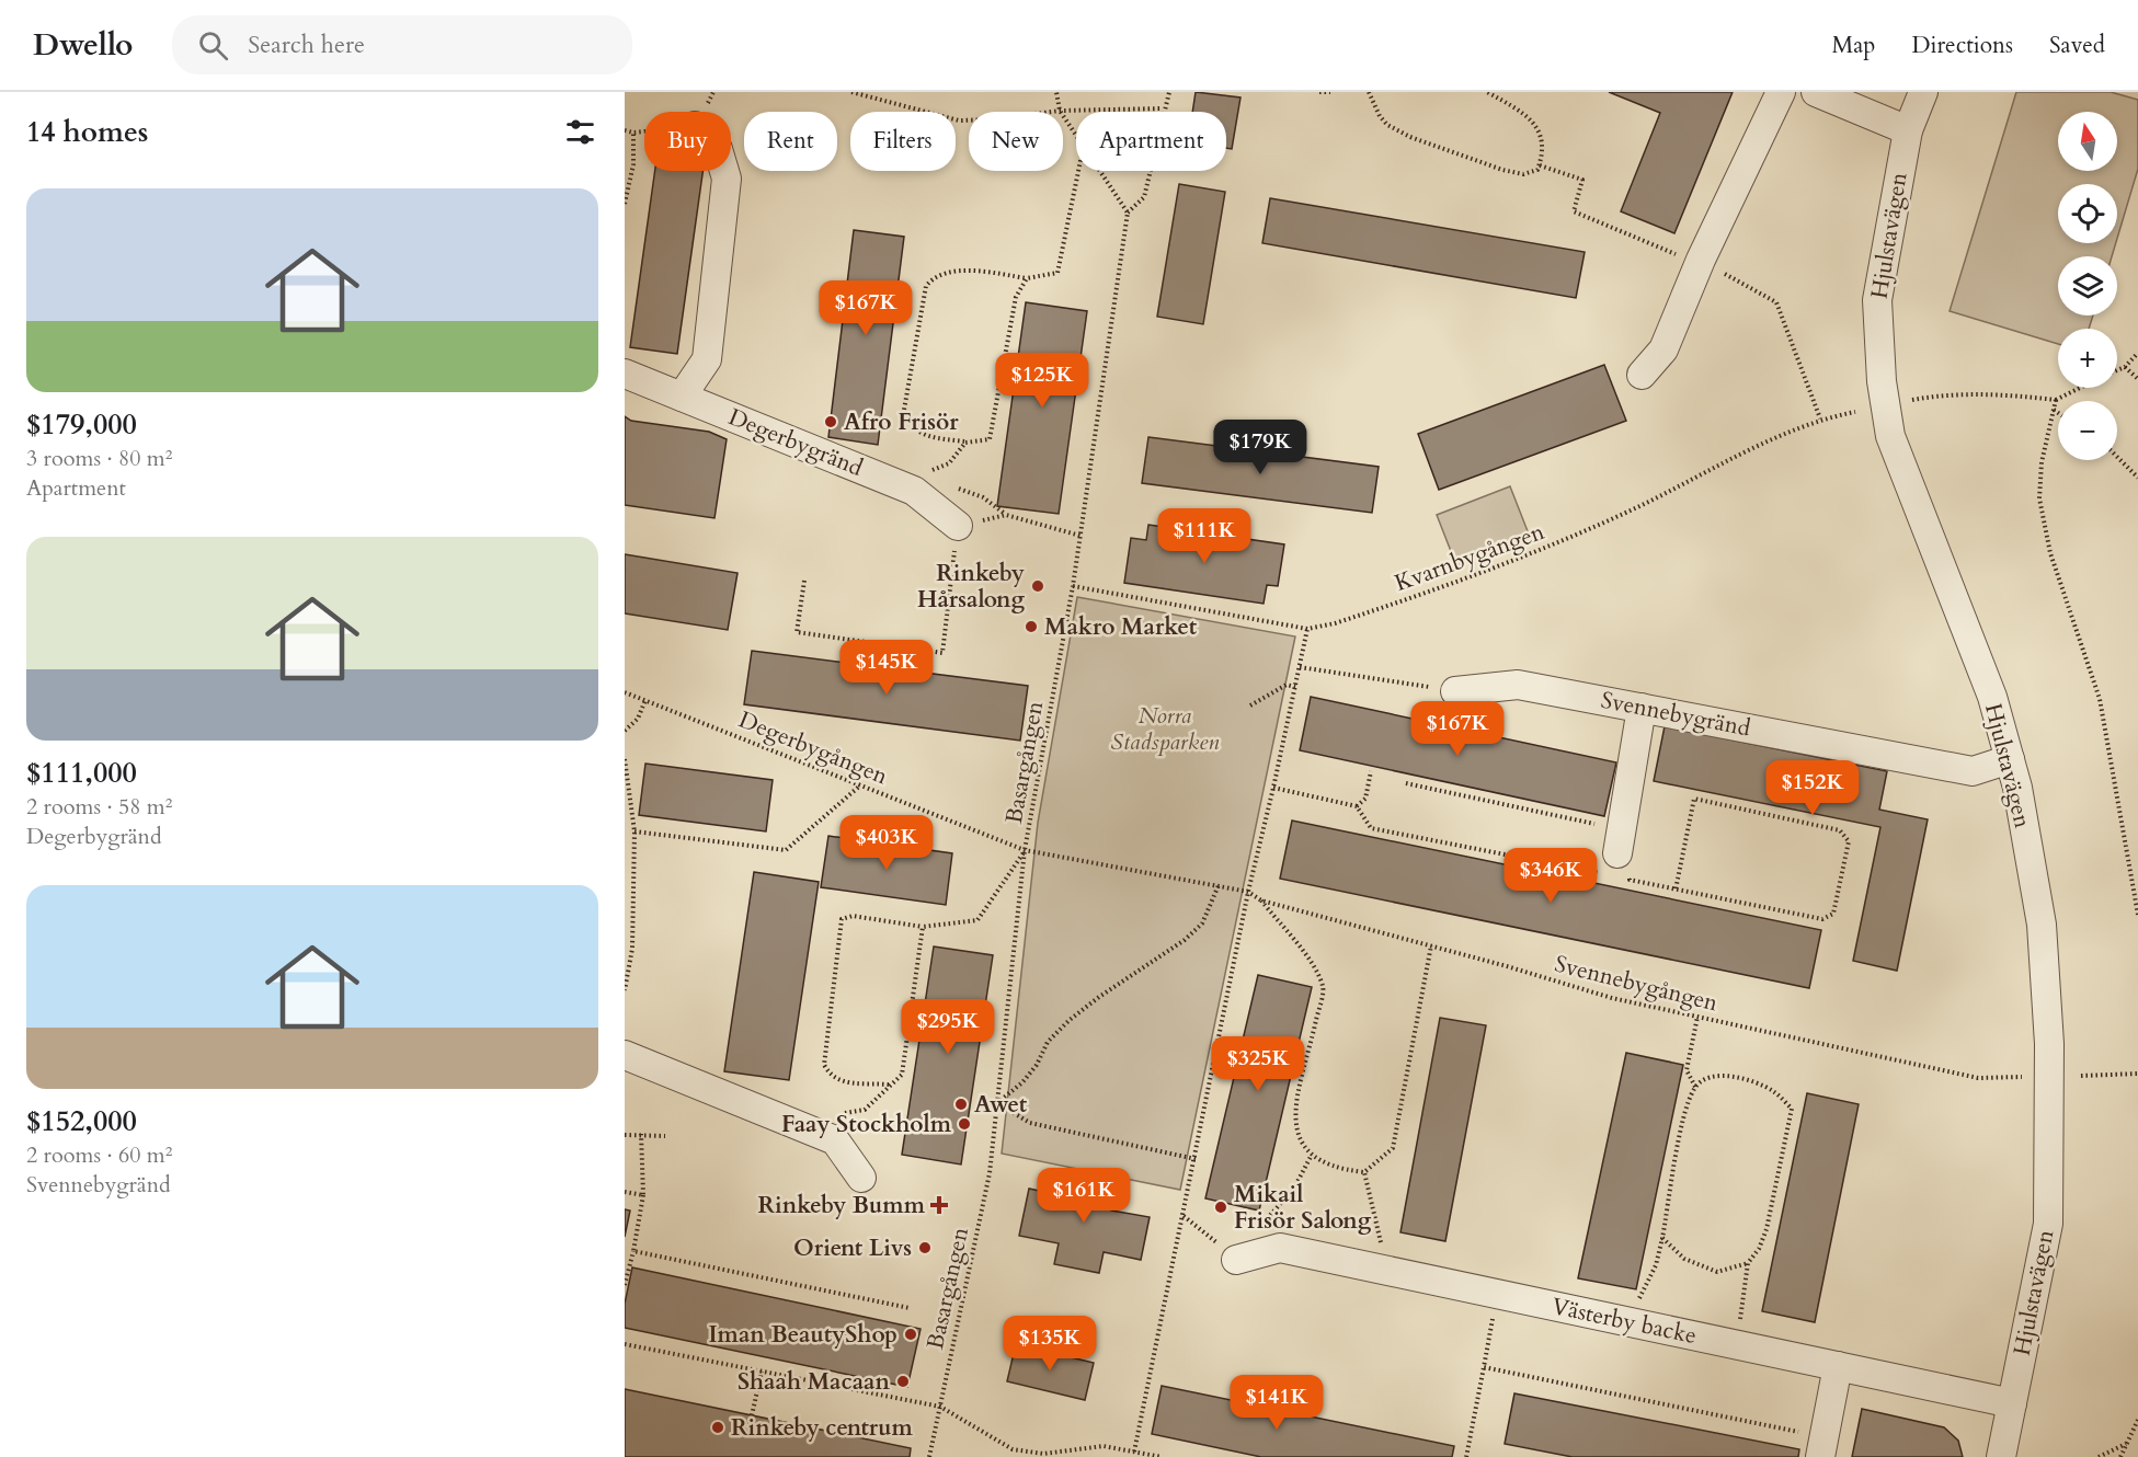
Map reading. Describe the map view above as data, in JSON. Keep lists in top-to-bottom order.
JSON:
{
  "streets": {
    "street": [
      "Hjulstavägen",
      "Degerbygränd",
      "Svennebygränd",
      "Västerby backe"
    ],
    "path": [
      "Kvarnbygången",
      "Degerbygången",
      "Basargången",
      "Svennebygången"
    ]
  },
  "crossings": [
    ["Hjulstavägen", "Svennebygränd"],
    ["Hjulstavägen", "Västerby backe"],
    ["Kvarnbygången", "Basargången"],
    ["Degerbygången", "Basargången"],
    ["Degerbygången", "Svennebygången"]
  ],
  "parks": ["Norra Stadsparken"],
  "places": {
    "other": [
      "Afro Frisör",
      "Rinkeby Hårsalong",
      "Makro Market",
      "Awet",
      "Faay Stockholm",
      "Mikail Frisör Salong",
      "Orient Livs",
      "Iman BeautyShop",
      "Shaah Macaan",
      "Rinkeby centrum"
    ],
    "health": ["Rinkeby Bumm"]
  },
  "north": "top",
  "page": {
    "header": "Dwello",
    "search": "Search here",
    "nav": ["Map", "Directions", "Saved"],
    "heading": "14 homes",
    "map_buttons": ["+", "−"],
    "chip": [
      "Buy",
      "Rent",
      "Filters",
      "New",
      "Apartment"
    ],
    "list": [
      {
        "name": "$179,000",
        "note": "3 rooms · 80 m² · Apartment"
      },
      {
        "name": "$111,000",
        "note": "2 rooms · 58 m² · Degerbygränd"
      },
      {
        "name": "$152,000",
        "note": "2 rooms · 60 m² · Svennebygränd"
      }
    ],
    "price": [
      "$167K",
      "$125K",
      "$179K",
      "$111K",
      "$145K",
      "$167K",
      "$152K",
      "$403K",
      "$346K",
      "$295K",
      "$325K",
      "$161K",
      "$135K",
      "$141K"
    ]
  }
}
